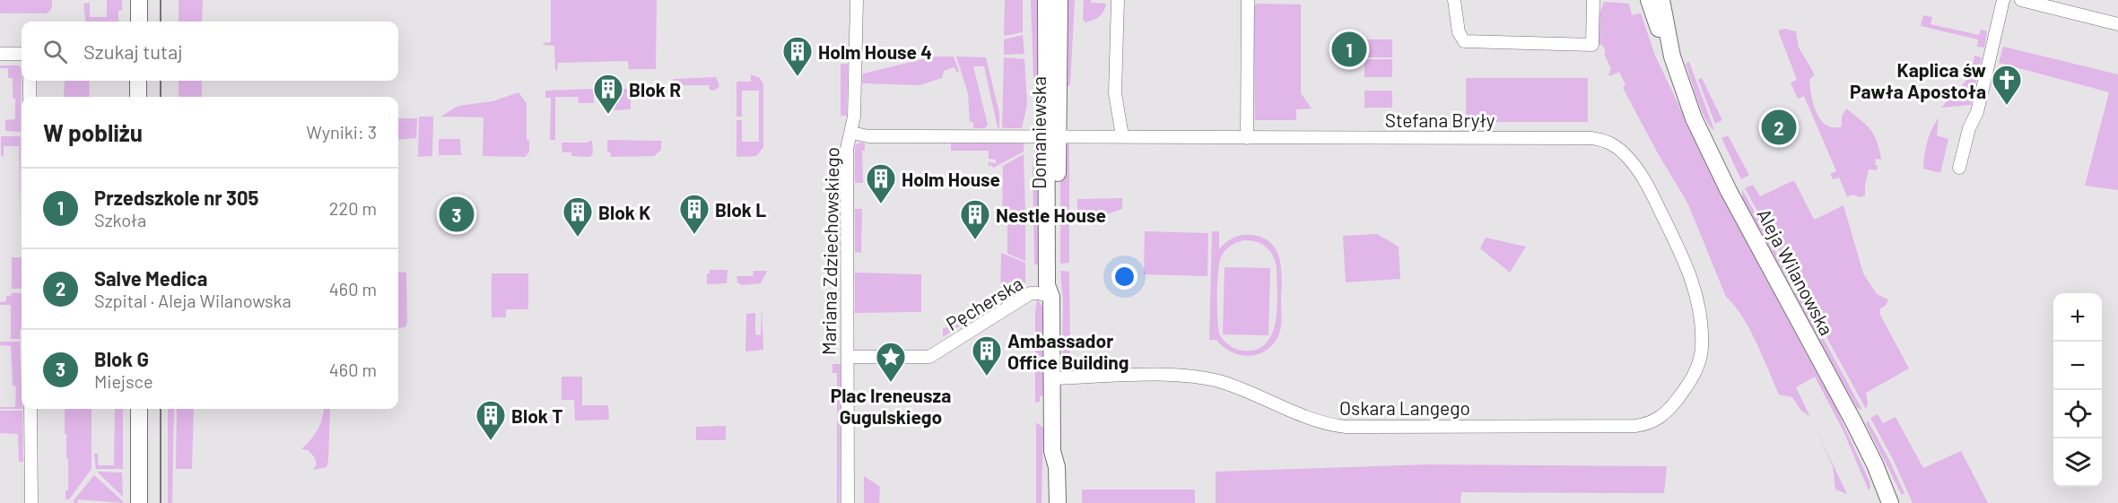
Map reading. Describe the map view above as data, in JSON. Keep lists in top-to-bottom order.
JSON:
{
  "streets": {
    "street": [
      "Stefana Bryły",
      "Domaniewska",
      "Mariana Zdziechowskiego",
      "Aleja Wilanowska",
      "Pęcherska",
      "Oskara Langego"
    ]
  },
  "crossings": [
    ["Stefana Bryły", "Domaniewska"],
    ["Stefana Bryły", "Mariana Zdziechowskiego"],
    ["Stefana Bryły", "Oskara Langego"],
    ["Domaniewska", "Pęcherska"],
    ["Domaniewska", "Oskara Langego"],
    ["Mariana Zdziechowskiego", "Pęcherska"]
  ],
  "places": {
    "building": [
      "Holm House 4",
      "Blok R",
      "Holm House",
      "Blok L",
      "Blok K",
      "Nestle House",
      "Ambassador Office Building",
      "Blok T"
    ],
    "church": ["Kaplica św Pawła Apostoła"],
    "place": ["Plac Ireneusza Gugulskiego"]
  },
  "page": {
    "search": "Szukaj tutaj",
    "pins": ["1", "2", "3"],
    "heading": ["W pobliżu", "Wyniki: 3"],
    "list": [
      {
        "mark": "1",
        "name": "Przedszkole nr 305",
        "note": "Szkoła",
        "value": "220 m"
      },
      {
        "mark": "2",
        "name": "Salve Medica",
        "note": "Szpital · Aleja Wilanowska",
        "value": "460 m"
      },
      {
        "mark": "3",
        "name": "Blok G",
        "note": "Miejsce",
        "value": "460 m"
      }
    ],
    "map_buttons": ["+", "−"]
  }
}
